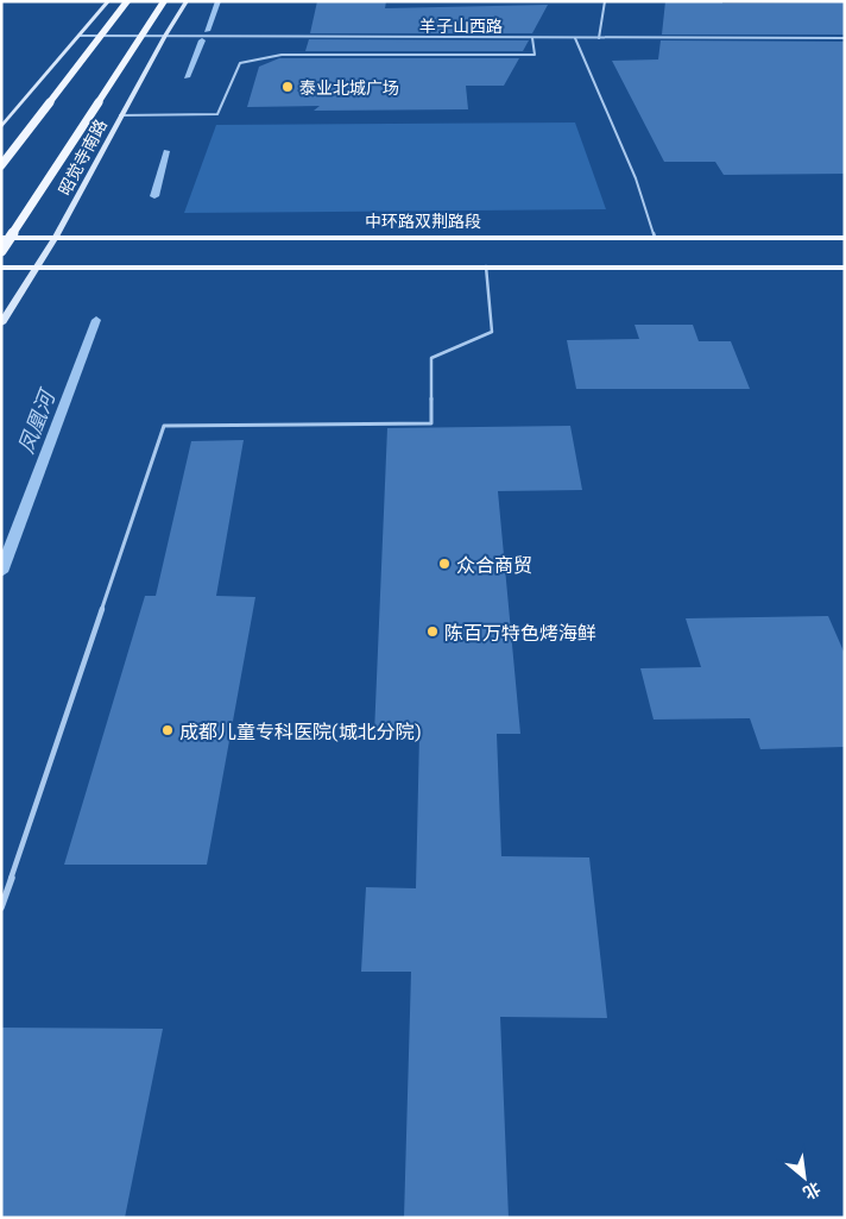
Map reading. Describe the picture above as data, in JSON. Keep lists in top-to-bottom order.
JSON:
{
  "streets": {
    "main road": ["昭觉寺南路", "中环路双荆路段"],
    "street": ["羊子山西路"]
  },
  "crossings": [
    ["羊子山西路", "昭觉寺南路"],
    ["昭觉寺南路", "中环路双荆路段"]
  ],
  "water": ["凤凰河"],
  "places": [
    "泰业北城广场",
    "众合商贸",
    "陈百万特色烤海鲜",
    "成都儿童专科医院(城北分院)"
  ],
  "north": "bottom right"
}
